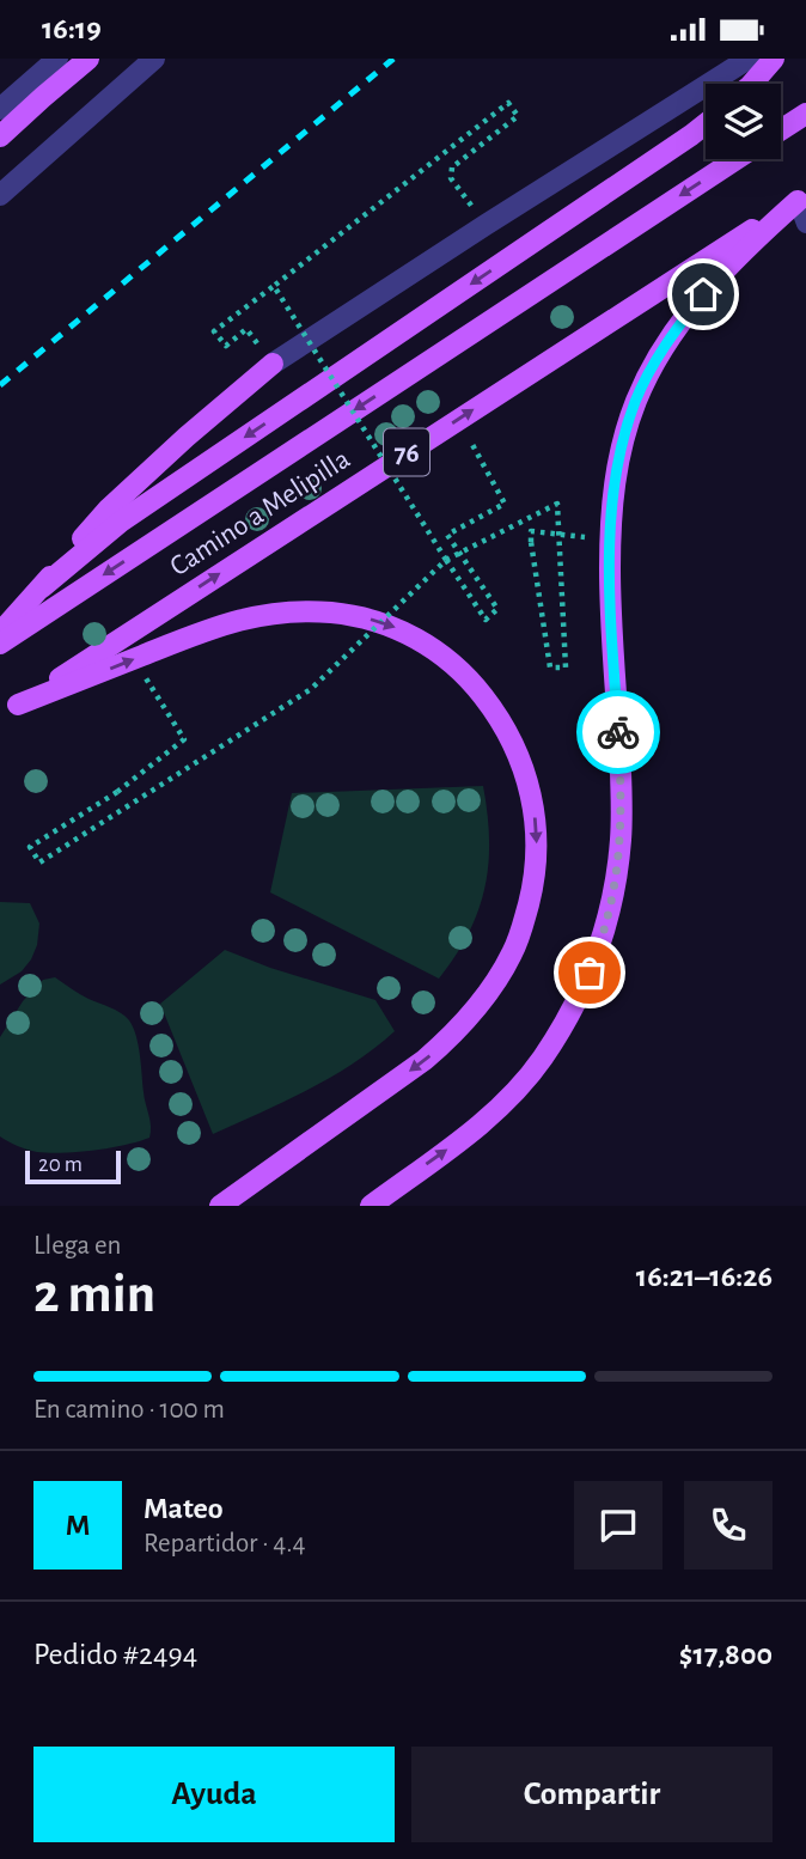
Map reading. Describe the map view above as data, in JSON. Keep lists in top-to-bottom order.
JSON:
{
  "streets": {
    "main road": ["76", "Camino a Melipilla"]
  },
  "scale_bar": "20 m",
  "page": {
    "status": "16:19",
    "scale": "20 m",
    "heading": ["2 min", "Llega en", "16:21–16:26"],
    "panel": [
      "Mateo",
      "Repartidor · 4.4",
      "Pedido #2494",
      "$17,800"
    ],
    "bar": "En camino · 100 m",
    "round": "M",
    "buttons": ["Ayuda", "Compartir"]
  }
}
